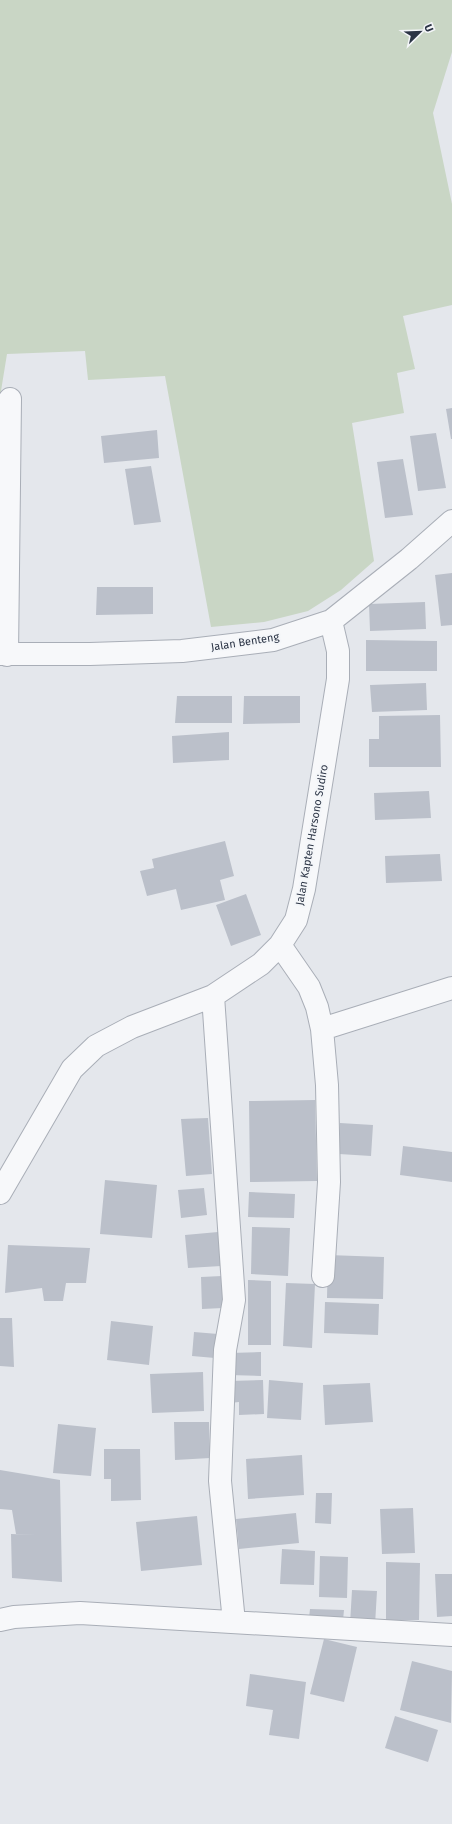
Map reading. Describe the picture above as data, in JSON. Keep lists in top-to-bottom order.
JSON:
{
  "streets": {
    "street": ["Jalan Benteng", "Jalan Kapten Harsono Sudiro"]
  },
  "crossings": [
    ["Jalan Benteng", "Jalan Kapten Harsono Sudiro"]
  ],
  "north": "top right"
}
